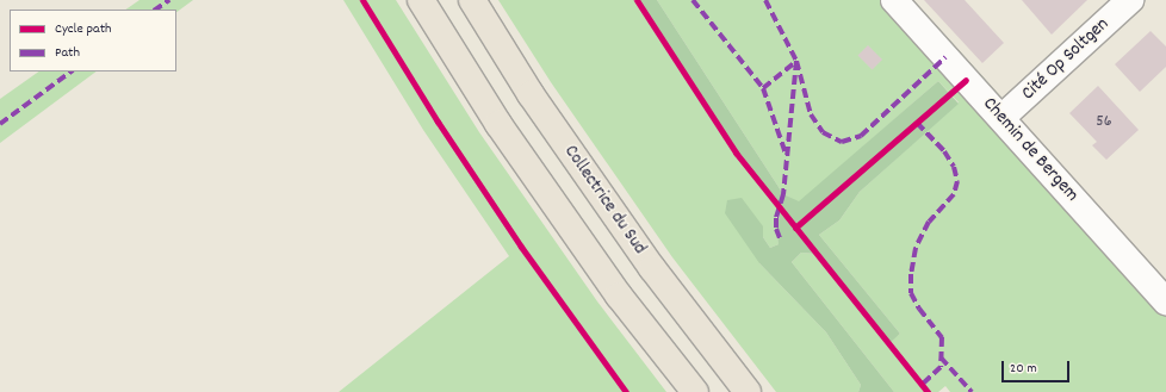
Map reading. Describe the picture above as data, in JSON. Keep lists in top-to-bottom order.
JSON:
{
  "streets": {
    "highway": ["Collectrice du Sud"],
    "street": ["Cité Op Soltgen", "Chemin de Bergem"]
  },
  "crossings": [
    ["Cité Op Soltgen", "Chemin de Bergem"]
  ],
  "house_numbers": ["56"],
  "legend": ["Cycle path", "Path"],
  "scale_bar": "20 m"
}
